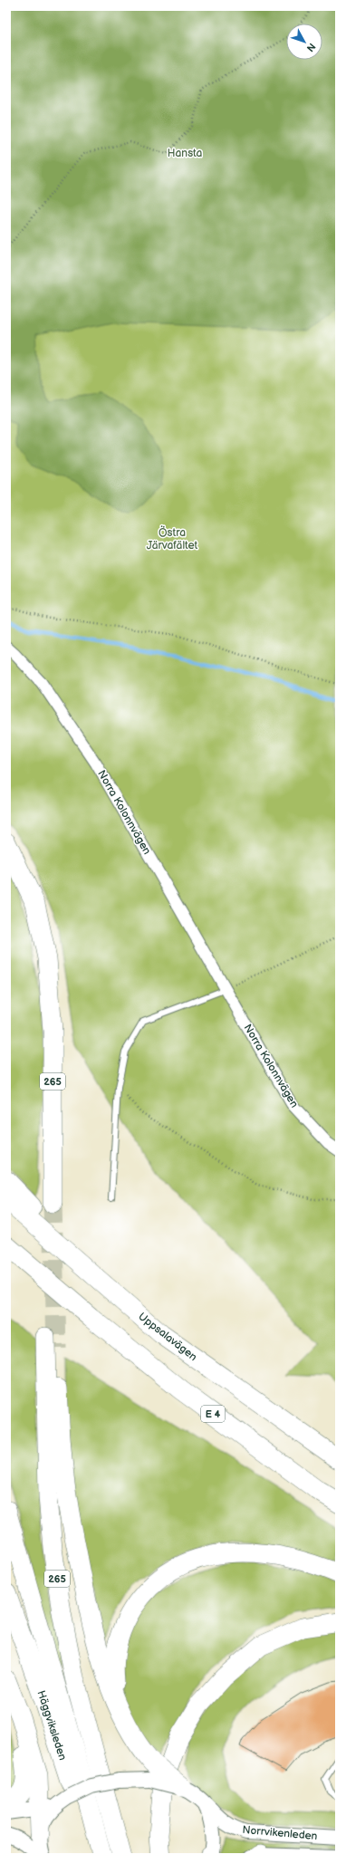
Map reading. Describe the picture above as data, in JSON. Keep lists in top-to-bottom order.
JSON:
{
  "streets": {
    "highway": [
      "265",
      "Uppsalavägen",
      "E 4",
      "Häggviksleden"
    ],
    "main road": ["Norrvikenleden"],
    "street": ["Norra Kolonnvägen"]
  },
  "parks": ["Hansta", "Östra Järvafältet"],
  "north": "bottom right"
}
